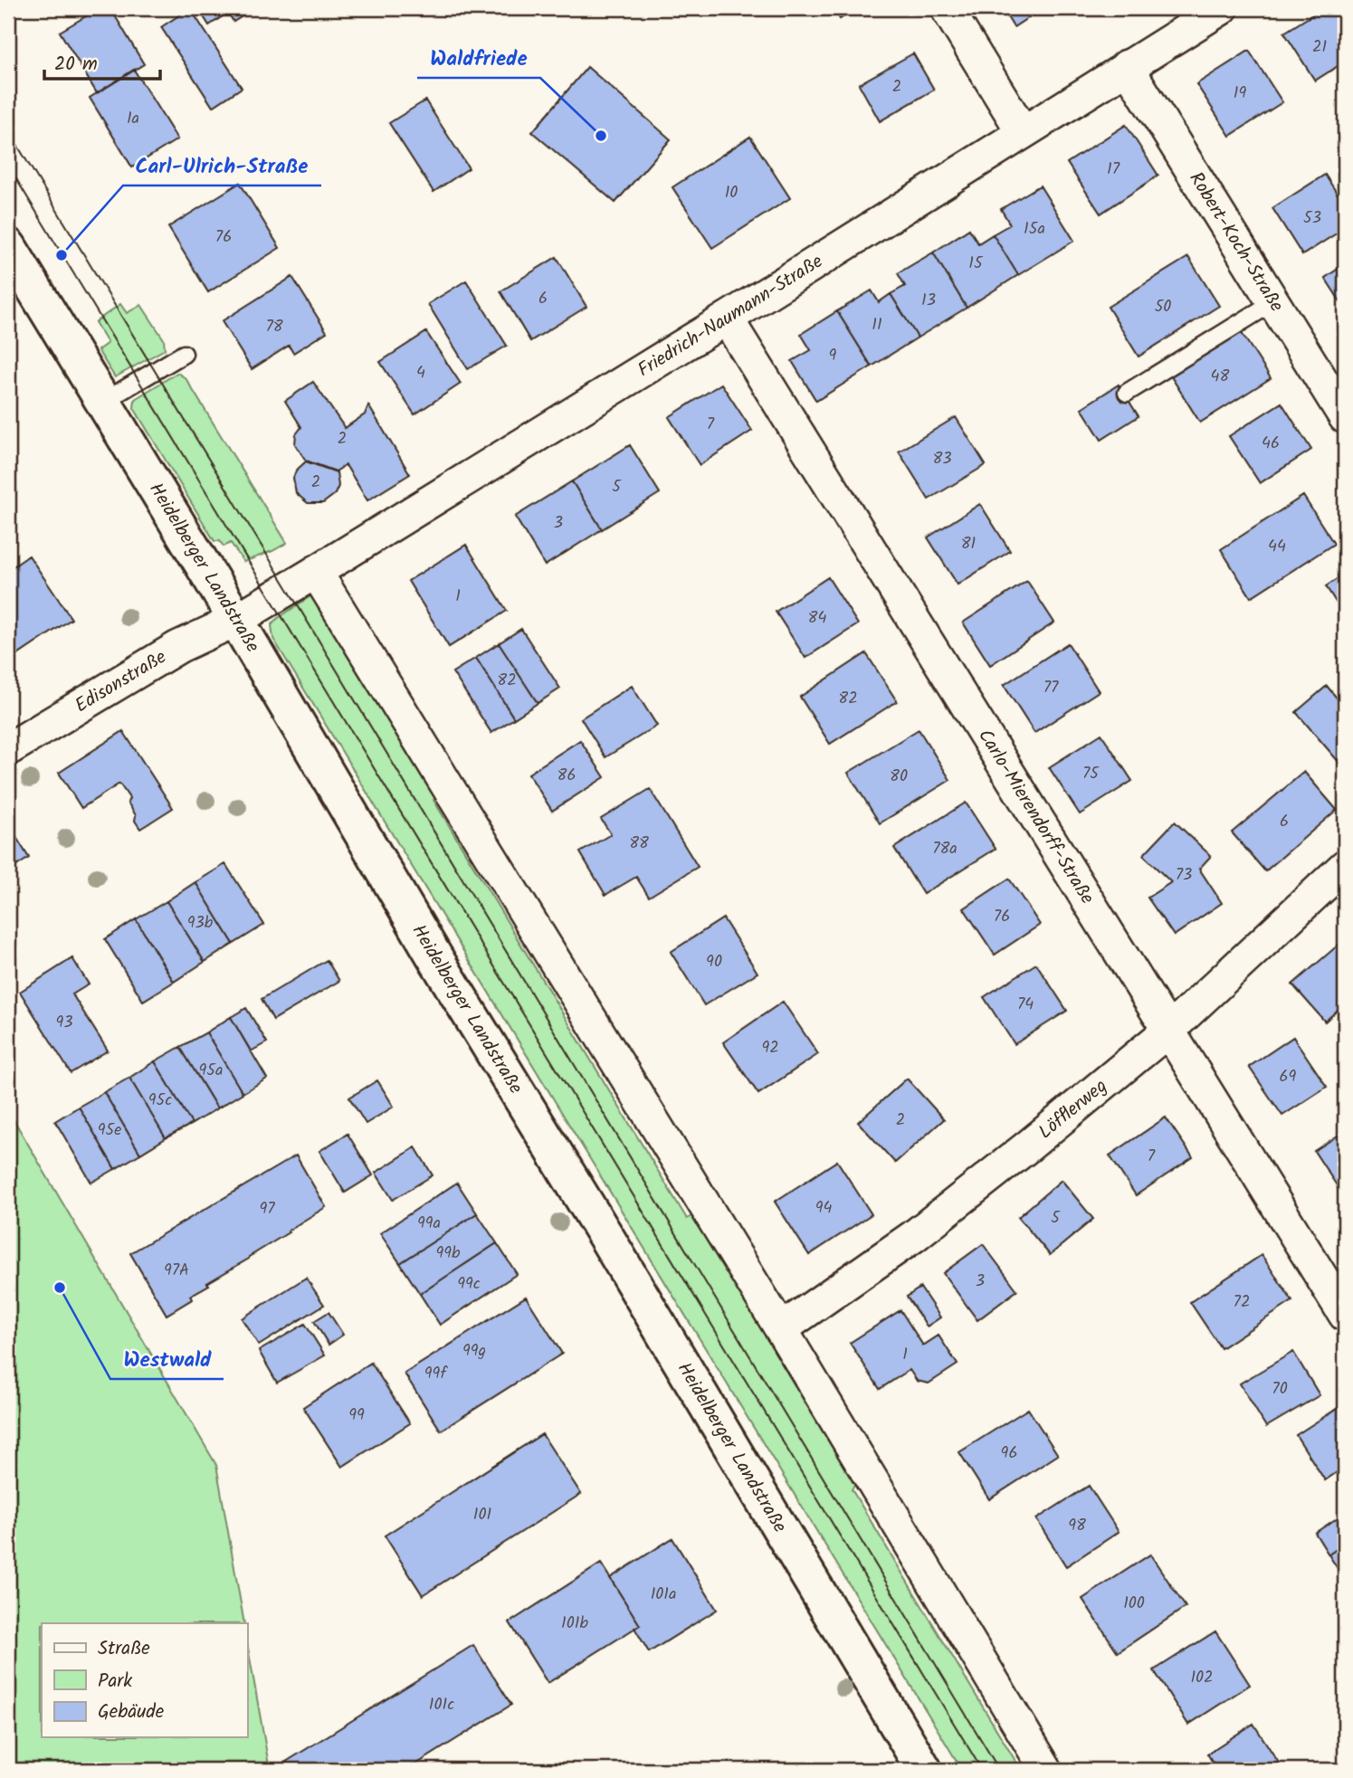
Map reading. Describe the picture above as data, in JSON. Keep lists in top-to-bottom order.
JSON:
{
  "streets": {
    "street": [
      "Robert-Koch-Straße",
      "Friedrich-Naumann-Straße",
      "Heidelberger Landstraße",
      "Edisonstraße",
      "Carlo-Mierendorff-Straße",
      "Löfflerweg"
    ]
  },
  "crossings": [
    ["Robert-Koch-Straße", "Friedrich-Naumann-Straße"],
    ["Friedrich-Naumann-Straße", "Heidelberger Landstraße"],
    ["Friedrich-Naumann-Straße", "Edisonstraße"],
    ["Friedrich-Naumann-Straße", "Carlo-Mierendorff-Straße"],
    ["Heidelberger Landstraße", "Edisonstraße"],
    ["Carlo-Mierendorff-Straße", "Löfflerweg"]
  ],
  "places": ["Waldfriede", "Carl-Ulrich-Straße", "Westwald"],
  "house_numbers": [
    "21",
    "2",
    "19",
    "1a",
    "17",
    "10",
    "53",
    "15a",
    "76",
    "15",
    "6",
    "13",
    "50",
    "11",
    "78",
    "9",
    "4",
    "48",
    "7",
    "2",
    "46",
    "83",
    "2",
    "5",
    "3",
    "81",
    "44",
    "1",
    "84",
    "82",
    "77",
    "82",
    "75",
    "86",
    "80",
    "6",
    "88",
    "78a",
    "73",
    "76",
    "93b",
    "90",
    "74",
    "93",
    "92",
    "95a",
    "69",
    "95c",
    "2",
    "95e",
    "7",
    "94",
    "97",
    "5",
    "99a",
    "99b",
    "97A",
    "3",
    "99c",
    "72",
    "99g",
    "1",
    "99f",
    "70",
    "99",
    "96",
    "101",
    "98",
    "101a",
    "100",
    "101b",
    "102",
    "101c"
  ],
  "legend": ["Straße", "Park", "Gebäude"],
  "scale_bar": "20 m"
}
